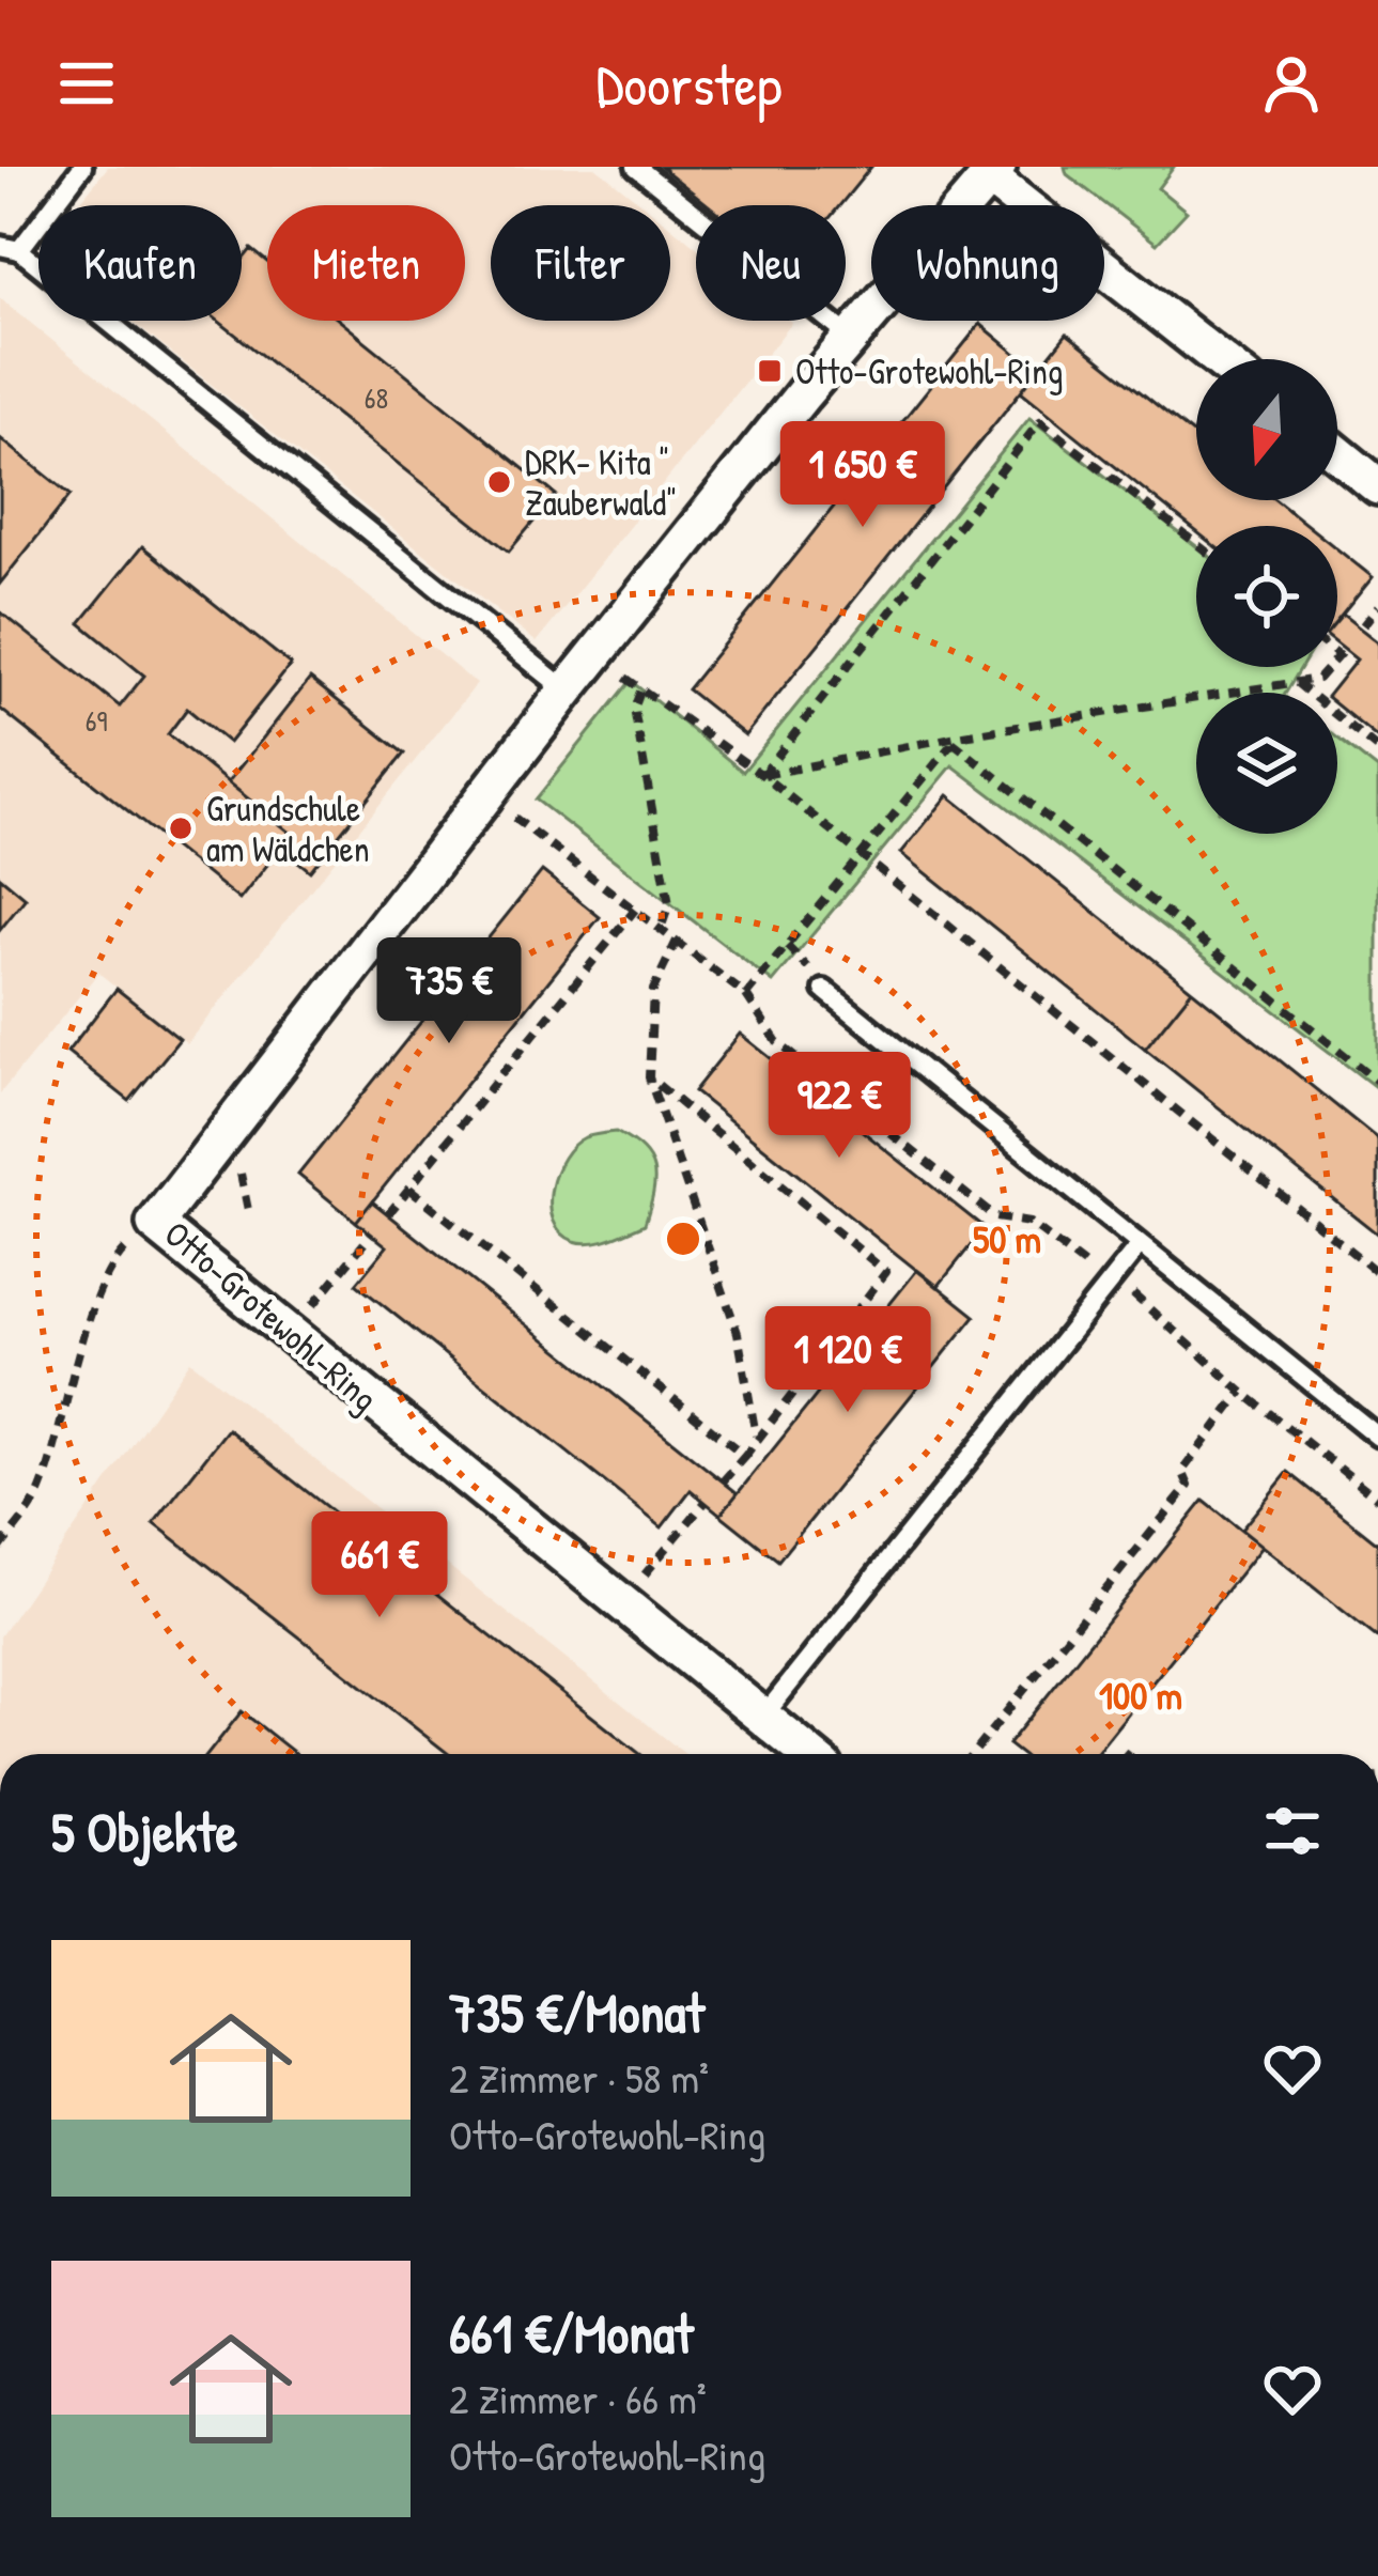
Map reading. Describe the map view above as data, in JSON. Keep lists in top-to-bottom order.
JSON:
{
  "streets": {
    "street": ["Otto-Grotewohl-Ring"]
  },
  "places": {
    "transit": ["Otto-Grotewohl-Ring"],
    "other": ["DRK- Kita \" Zauberwald\"", "Grundschule am Wäldchen"]
  },
  "house_numbers": ["68", "69"],
  "north": "bottom",
  "page": {
    "header": "Doorstep",
    "chip": [
      "Kaufen",
      "Mieten",
      "Filter",
      "Neu",
      "Wohnung"
    ],
    "price": [
      "1 650 €",
      "735 €",
      "922 €",
      "1 120 €",
      "661 €"
    ],
    "heading": "5 Objekte",
    "list": [
      {
        "name": "735 €/Monat",
        "note": "2 Zimmer · 58 m² · Otto-Grotewohl-Ring"
      },
      {
        "name": "661 €/Monat",
        "note": "2 Zimmer · 66 m² · Otto-Grotewohl-Ring"
      }
    ]
  },
  "rings": ["50 m", "100 m"]
}
